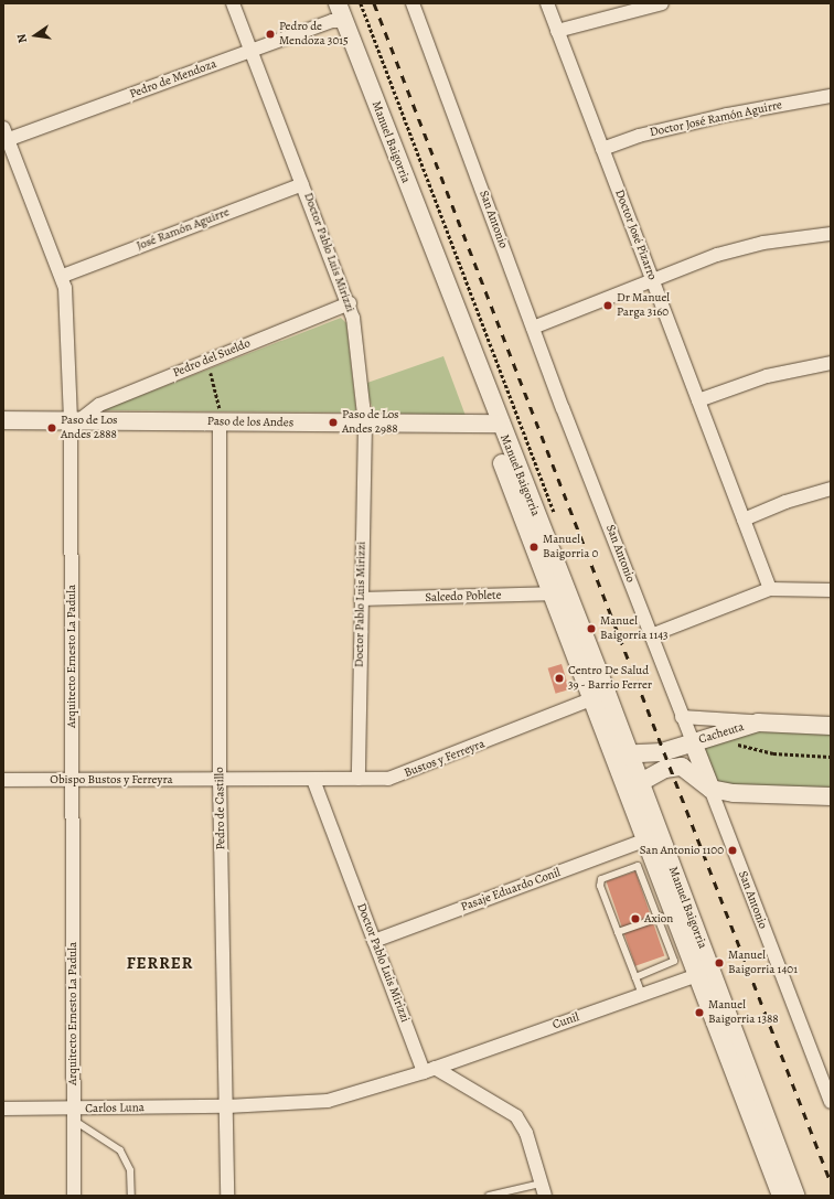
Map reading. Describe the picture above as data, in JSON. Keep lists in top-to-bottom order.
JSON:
{
  "streets": {
    "main road": [
      "Manuel Baigorria",
      "San Antonio",
      "Paso de los Andes",
      "Cacheuta"
    ],
    "street": [
      "Pedro de Mendoza",
      "Doctor José Ramón Aguirre",
      "José Ramón Aguirre",
      "Doctor José Pizarro",
      "Doctor Pablo Luis Mirizzi",
      "Pedro del Sueldo",
      "Salcedo Poblete",
      "Arquitecto Ernesto La Padula",
      "Bustos y Ferreyra",
      "Obispo Bustos y Ferreyra",
      "Pedro de Castillo",
      "Pasaje Eduardo Conil",
      "Cunil",
      "Carlos Luna"
    ]
  },
  "crossings": [
    ["Pedro de Mendoza", "Manuel Baigorria"],
    ["Pedro de Mendoza", "Doctor Pablo Luis Mirizzi"],
    ["Pedro de Mendoza", "Arquitecto Ernesto La Padula"],
    ["Doctor José Ramón Aguirre", "Doctor José Pizarro"],
    ["Manuel Baigorria", "Paso de los Andes"],
    ["Manuel Baigorria", "Salcedo Poblete"],
    ["Manuel Baigorria", "Cacheuta"],
    ["Manuel Baigorria", "Bustos y Ferreyra"],
    ["Manuel Baigorria", "Pasaje Eduardo Conil"],
    ["Manuel Baigorria", "Cunil"],
    ["San Antonio", "Cacheuta"],
    ["José Ramón Aguirre", "Doctor Pablo Luis Mirizzi"],
    ["José Ramón Aguirre", "Arquitecto Ernesto La Padula"],
    ["Doctor Pablo Luis Mirizzi", "Pedro del Sueldo"],
    ["Doctor Pablo Luis Mirizzi", "Paso de los Andes"],
    ["Doctor Pablo Luis Mirizzi", "Salcedo Poblete"],
    ["Doctor Pablo Luis Mirizzi", "Bustos y Ferreyra"],
    ["Doctor Pablo Luis Mirizzi", "Pasaje Eduardo Conil"],
    ["Doctor Pablo Luis Mirizzi", "Cunil"],
    ["Pedro del Sueldo", "Paso de los Andes"],
    ["Pedro del Sueldo", "Arquitecto Ernesto La Padula"],
    ["Paso de los Andes", "Arquitecto Ernesto La Padula"],
    ["Paso de los Andes", "Pedro de Castillo"],
    ["Arquitecto Ernesto La Padula", "Obispo Bustos y Ferreyra"],
    ["Arquitecto Ernesto La Padula", "Carlos Luna"],
    ["Bustos y Ferreyra", "Obispo Bustos y Ferreyra"],
    ["Bustos y Ferreyra", "Pedro de Castillo"],
    ["Obispo Bustos y Ferreyra", "Pedro de Castillo"],
    ["Pedro de Castillo", "Cunil"],
    ["Pedro de Castillo", "Carlos Luna"],
    ["Cunil", "Carlos Luna"]
  ],
  "districts": ["FERRER"],
  "places": [
    "Pedro de Mendoza 3015",
    "Dr Manuel Parga 3160",
    "Paso de Los Andes 2988",
    "Paso de Los Andes 2888",
    "Manuel Baigorria 0",
    "Manuel Baigorria 1143",
    "Centro De Salud 39 - Barrio Ferrer",
    "San Antonio 1100",
    "Axion",
    "Manuel Baigorria 1401",
    "Manuel Baigorria 1388"
  ],
  "north": "left"
}
